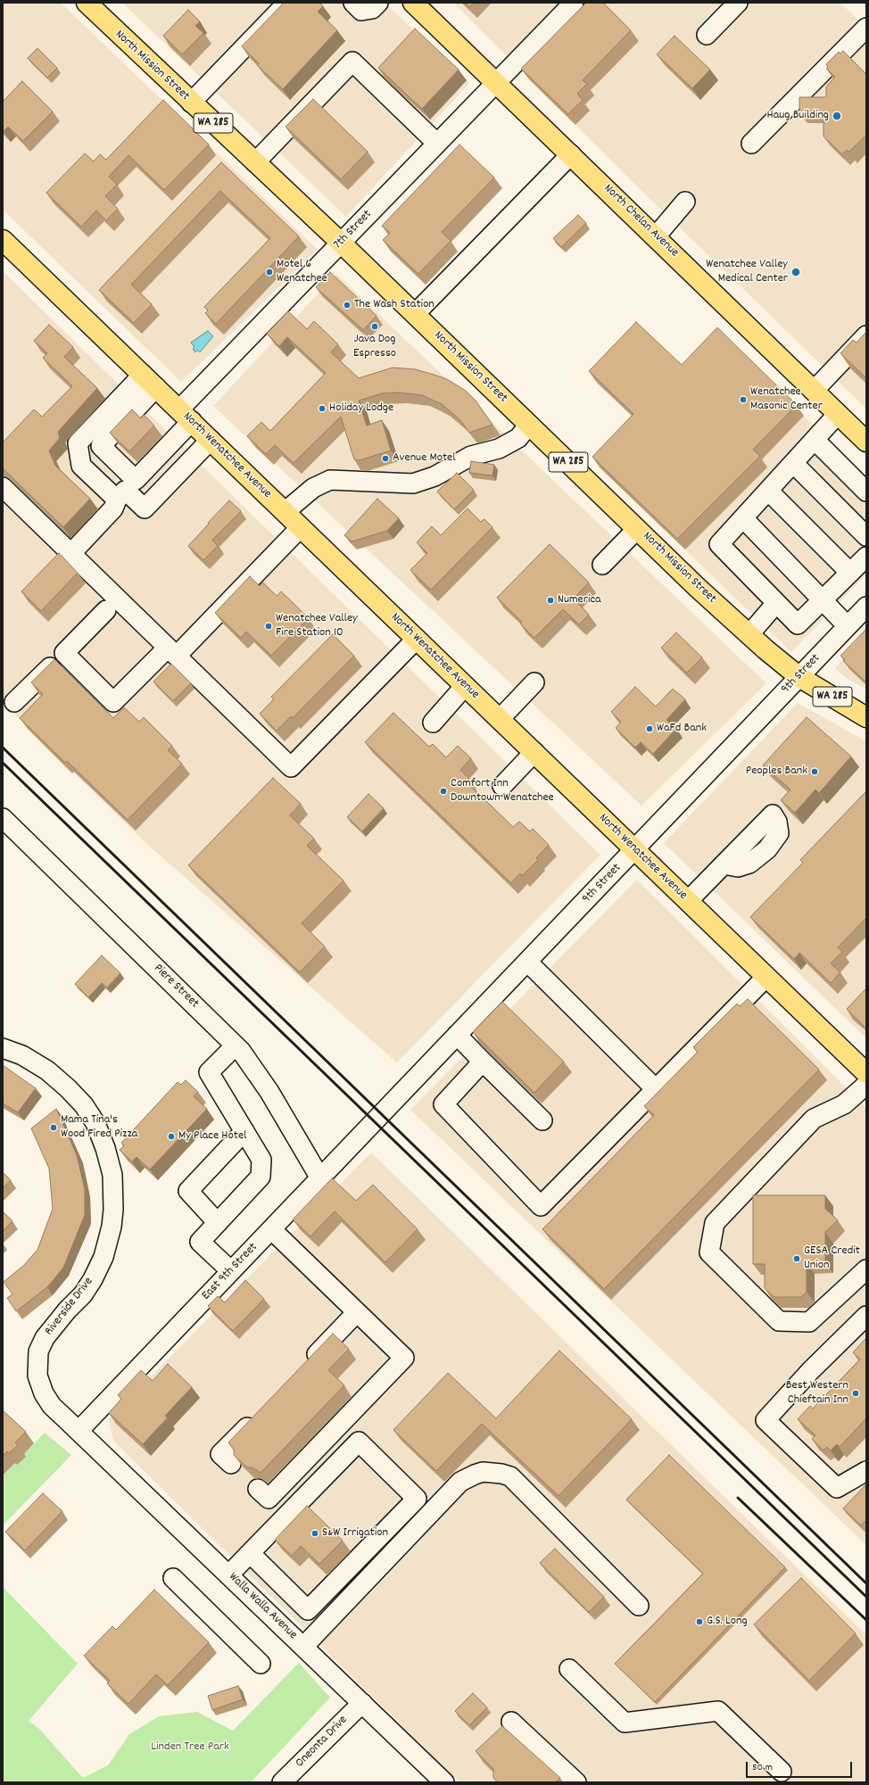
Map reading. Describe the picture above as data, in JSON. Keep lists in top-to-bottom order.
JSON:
{
  "streets": {
    "main road": [
      "North Mission Street",
      "WA 285",
      "North Chelan Avenue",
      "North Wenatchee Avenue"
    ],
    "street": [
      "7th Street",
      "9th Street",
      "Piere Street",
      "East 9th Street",
      "Riverside Drive",
      "Walla Walla Avenue",
      "Oneonta Drive"
    ]
  },
  "crossings": [
    ["North Mission Street", "7th Street"],
    ["North Mission Street", "9th Street"],
    ["North Chelan Avenue", "7th Street"],
    ["7th Street", "North Wenatchee Avenue"],
    ["North Wenatchee Avenue", "9th Street"],
    ["9th Street", "East 9th Street"],
    ["Piere Street", "East 9th Street"],
    ["East 9th Street", "Riverside Drive"],
    ["East 9th Street", "Walla Walla Avenue"],
    ["Riverside Drive", "Walla Walla Avenue"],
    ["Walla Walla Avenue", "Oneonta Drive"]
  ],
  "parks": ["Linden Tree Park"],
  "places": [
    "Haug Building",
    "Motel 6 Wenatchee",
    "Wenatchee Valley Medical Center",
    "The Wash Station",
    "Java Dog Espresso",
    "Wenatchee Masonic Center",
    "Holiday Lodge",
    "Avenue Motel",
    "Numerica",
    "Wenatchee Valley Fire Station 10",
    "WaFd Bank",
    "Peoples Bank",
    "Comfort Inn Downtown Wenatchee",
    "Mama Tina's Wood Fired Pizza",
    "My Place Hotel",
    "GESA Credit Union",
    "Best Western Chieftain Inn",
    "S&W Irrigation",
    "G.S. Long"
  ],
  "scale_bar": "50 m"
}
